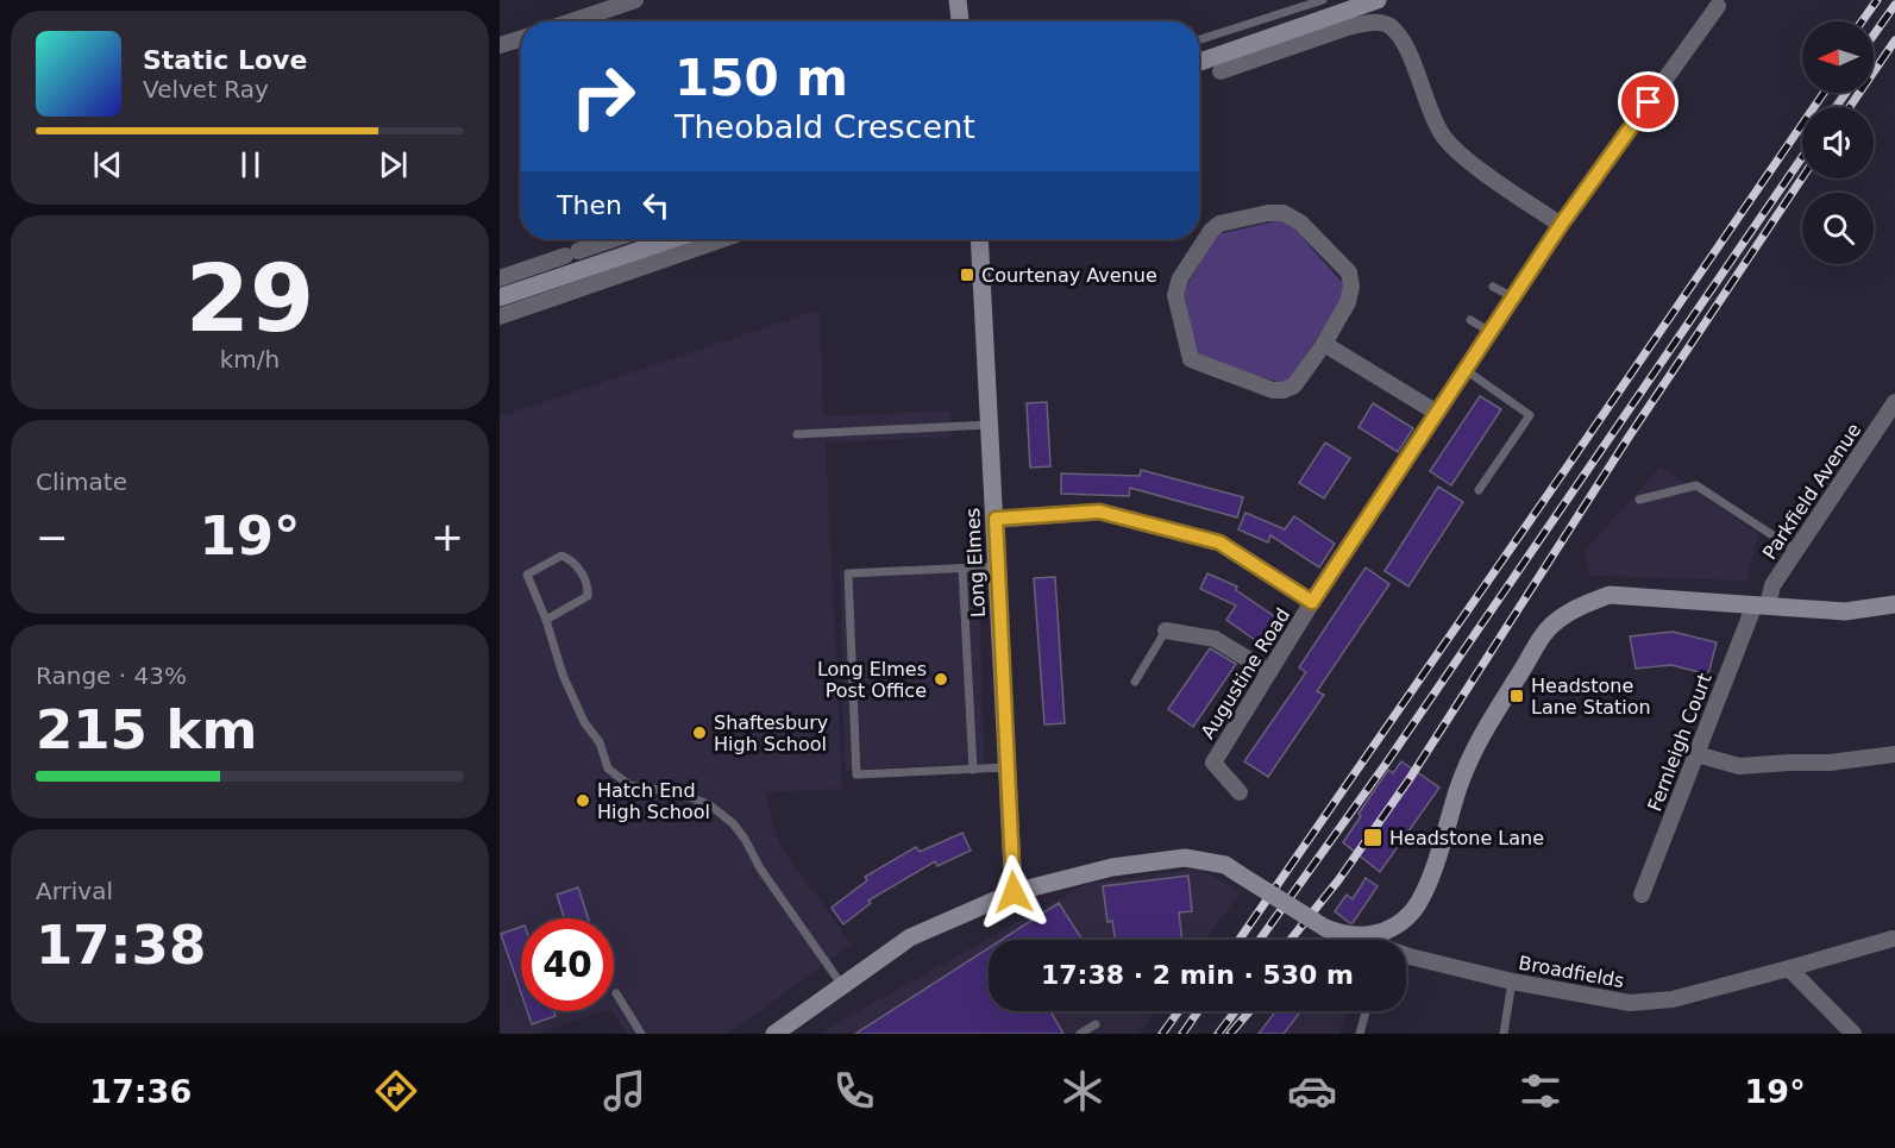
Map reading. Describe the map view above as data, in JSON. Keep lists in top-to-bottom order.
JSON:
{
  "streets": {
    "street": [
      "Parkfield Avenue",
      "Long Elmes",
      "Augustine Road",
      "Fernleigh Court",
      "Broadfields"
    ]
  },
  "crossings": [
    ["Parkfield Avenue", "Fernleigh Court"]
  ],
  "places": {
    "transit": ["Courtenay Avenue", "Headstone Lane Station", "Headstone Lane"],
    "other": ["Long Elmes Post Office", "Shaftesbury High School", "Hatch End High School"]
  },
  "north": "left",
  "page": {
    "turn": ["150 m", "Theobald Crescent"],
    "song": ["Static Love", "Velvet Ray"],
    "then": "Then",
    "tile": [
      ["29", "km/h"],
      "Climate",
      ["Range · 43%", "215 km"],
      ["Arrival", "17:38"]
    ],
    "heat": ["−", "19°", "+"],
    "limit": "40",
    "trip": "17:38 · 2 min · 530 m",
    "tabs": ["17:36", "19°"]
  }
}
